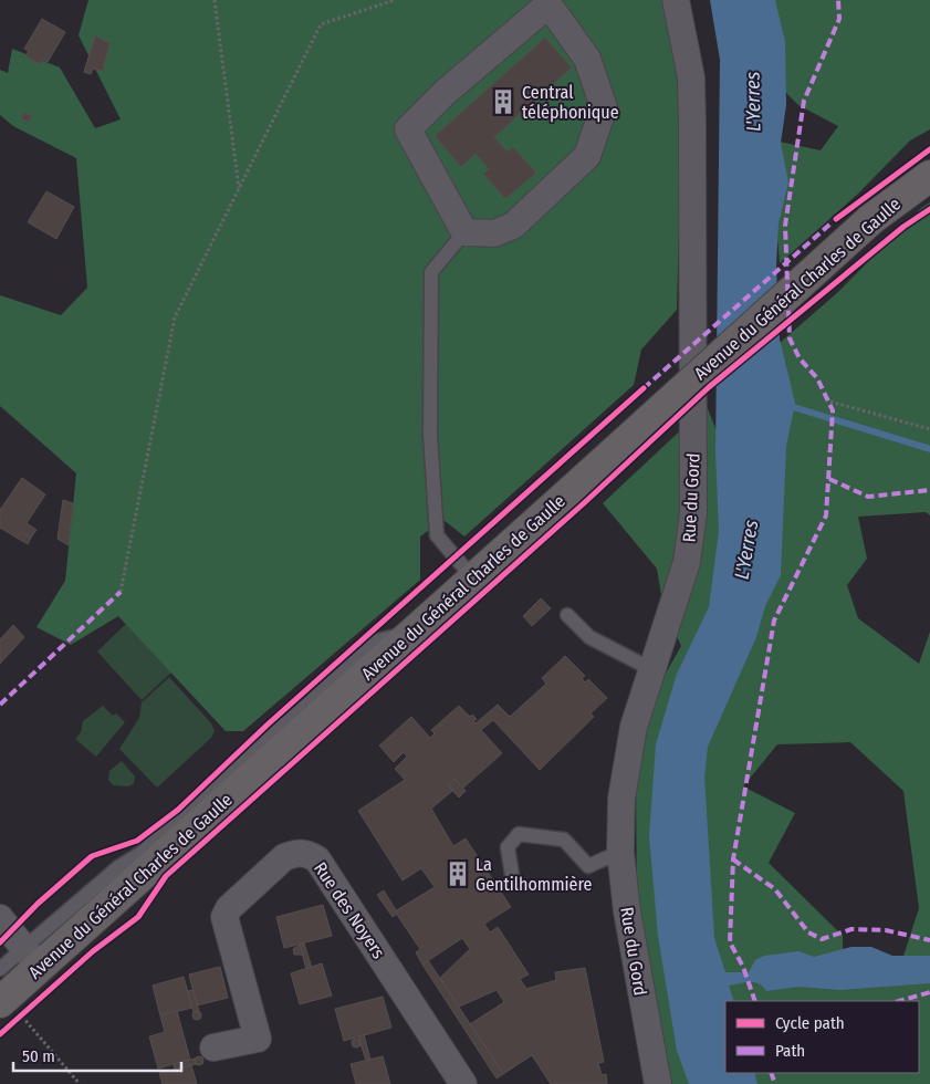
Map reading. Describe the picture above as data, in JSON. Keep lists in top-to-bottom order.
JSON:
{
  "streets": {
    "main road": ["Avenue du Général Charles de Gaulle"],
    "street": ["Rue du Gord", "Rue des Noyers"]
  },
  "water": ["L'Yerres"],
  "places": {
    "building": ["Central téléphonique", "La Gentilhommière"]
  },
  "legend": ["Cycle path", "Path"],
  "scale_bar": "50 m"
}
